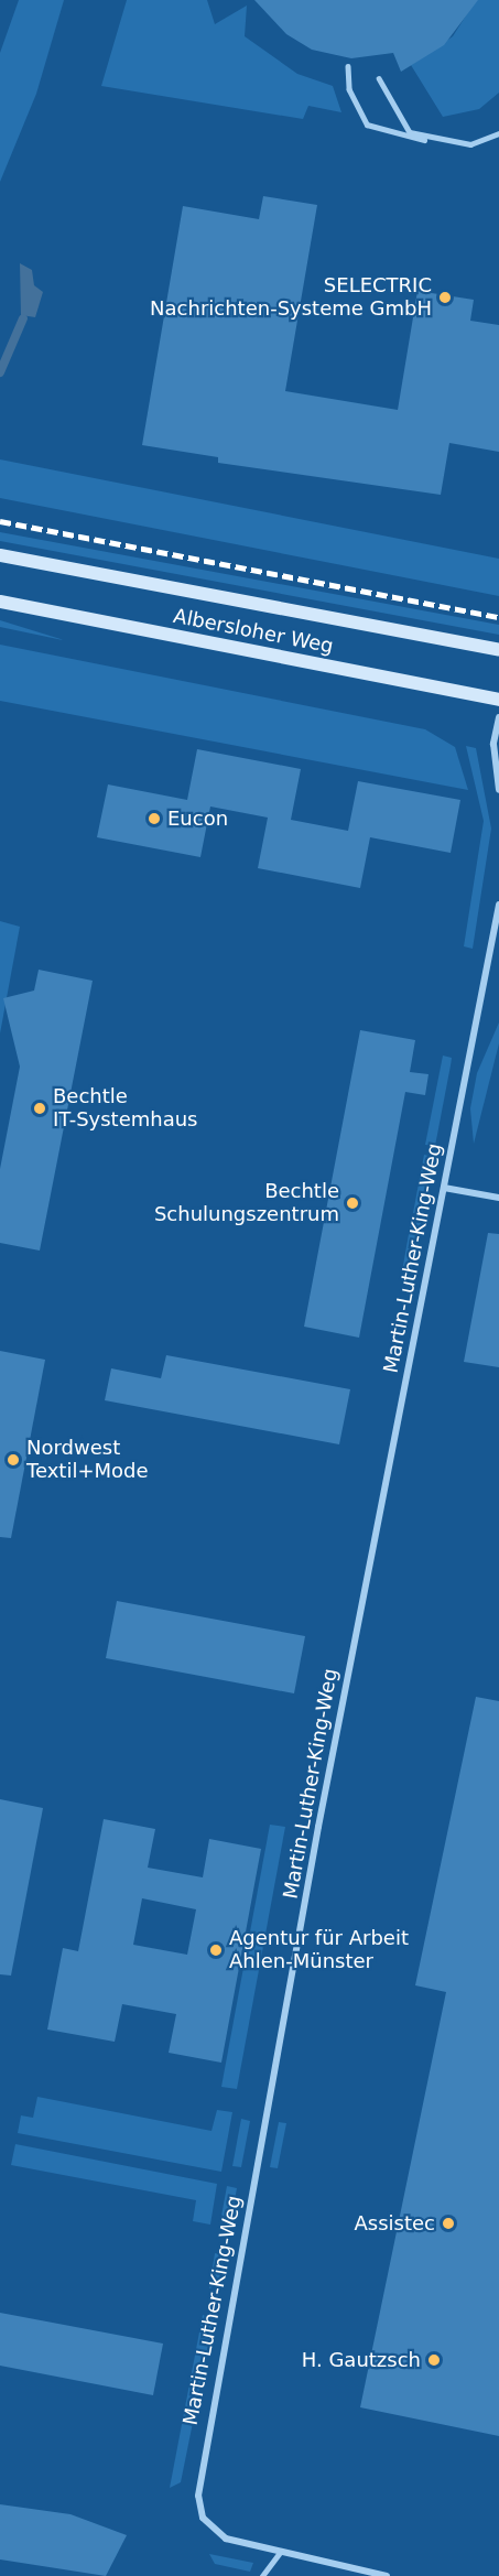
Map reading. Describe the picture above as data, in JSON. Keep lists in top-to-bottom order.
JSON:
{
  "streets": {
    "main road": ["Albersloher Weg"],
    "street": ["Martin-Luther-King-Weg"]
  },
  "places": [
    "SELECTRIC Nachrichten-Systeme GmbH",
    "Eucon",
    "Bechtle IT-Systemhaus",
    "Bechtle Schulungszentrum",
    "Nordwest Textil+Mode",
    "Agentur für Arbeit Ahlen-Münster",
    "Assistec",
    "H. Gautzsch"
  ]
}
